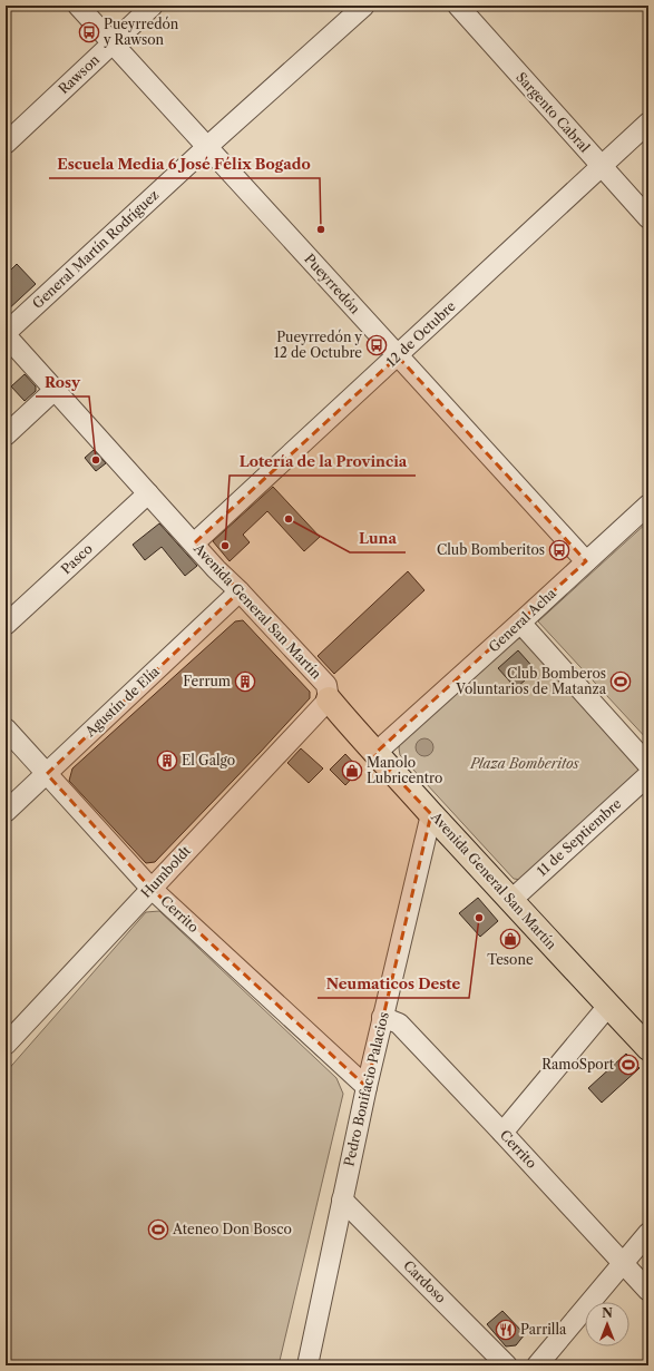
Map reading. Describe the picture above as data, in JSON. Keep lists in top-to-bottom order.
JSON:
{
  "streets": {
    "main road": ["Avenida General San Martín"],
    "street": [
      "Rawson",
      "Sargento Cabral",
      "General Martín Rodríguez",
      "Pueyrredón",
      "12 de Octubre",
      "Pasco",
      "General Acha",
      "Agustín de Elía",
      "11 de Septiembre",
      "Humboldt",
      "Cerrito",
      "Pedro Bonifacio Palacios",
      "Cardoso"
    ]
  },
  "crossings": [
    ["Rawson", "Pueyrredón"],
    ["Sargento Cabral", "12 de Octubre"],
    ["General Martín Rodríguez", "Pueyrredón"],
    ["General Martín Rodríguez", "Avenida General San Martín"],
    ["Pueyrredón", "12 de Octubre"],
    ["Pueyrredón", "General Acha"],
    ["12 de Octubre", "Avenida General San Martín"],
    ["Pasco", "Avenida General San Martín"],
    ["Avenida General San Martín", "General Acha"],
    ["Avenida General San Martín", "Agustín de Elía"],
    ["Avenida General San Martín", "11 de Septiembre"],
    ["Avenida General San Martín", "Humboldt"],
    ["Avenida General San Martín", "Pedro Bonifacio Palacios"],
    ["Agustín de Elía", "Cerrito"],
    ["Humboldt", "Cerrito"],
    ["Cerrito", "Pedro Bonifacio Palacios"],
    ["Pedro Bonifacio Palacios", "Cardoso"]
  ],
  "parks": ["Plaza Bomberitos"],
  "places": {
    "bus stop": ["Pueyrredón y Rawson", "Pueyrredón y 12 de Octubre", "Club Bomberitos"],
    "other": [
      "Escuela Media 6 José Félix Bogado",
      "Rosy",
      "Luna",
      "Lotería de la Provincia",
      "Neumaticos Deste"
    ],
    "building": ["Ferrum", "El Galgo"],
    "sports": ["Club Bomberos Voluntarios de Matanza", "RamoSport", "Ateneo Don Bosco"],
    "shop": ["Manolo Lubricentro", "Tesone"],
    "restaurant": ["Parrilla"]
  },
  "north": "top"
}
